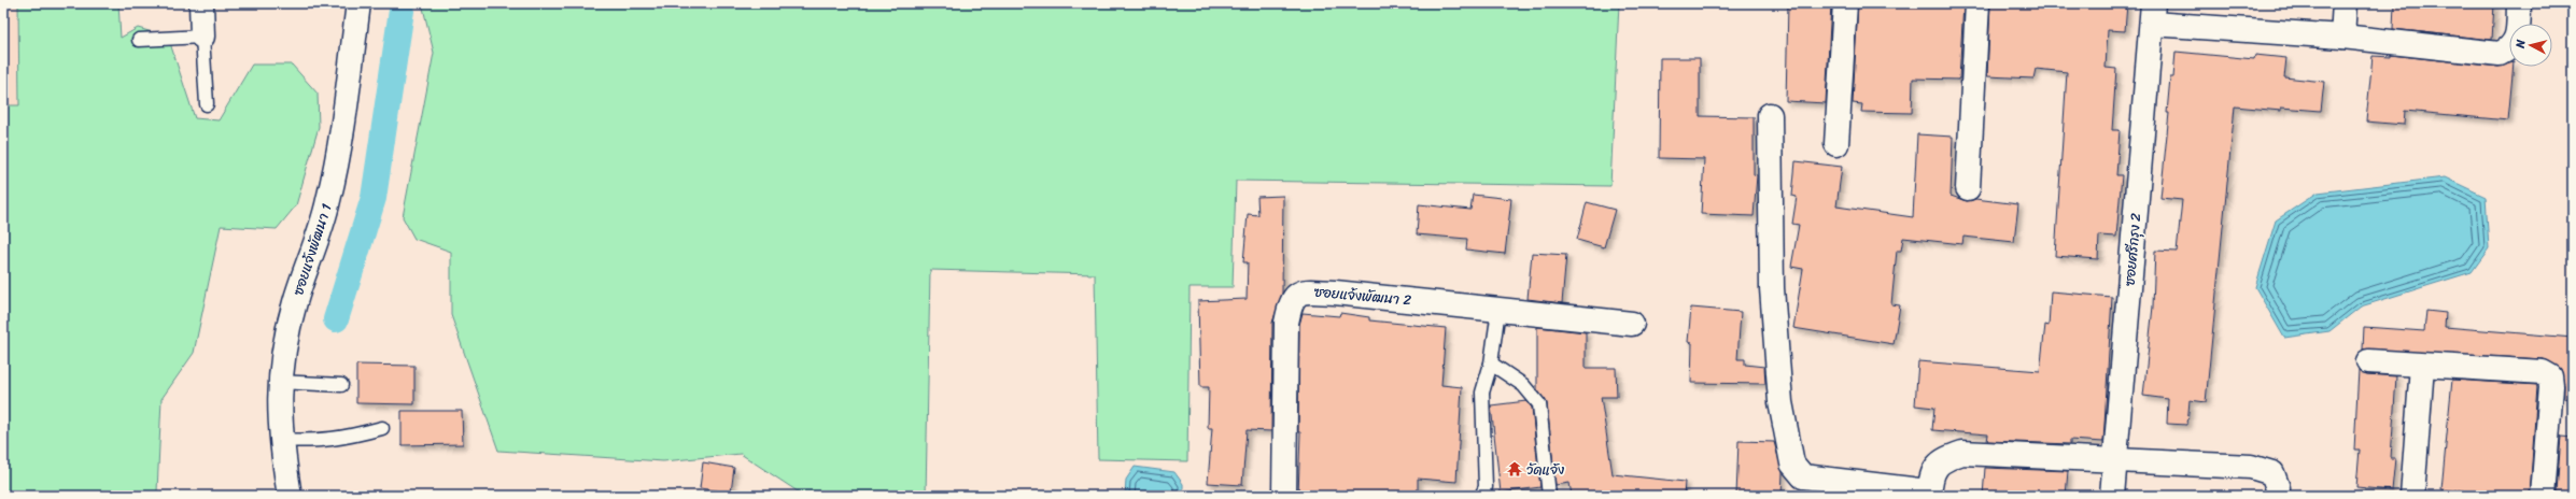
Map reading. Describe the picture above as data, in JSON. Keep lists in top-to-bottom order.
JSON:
{
  "streets": {
    "street": ["ซอยแจ้งพัฒนา 1", "ซอยศรีกรุง 2", "ซอยแจ้งพัฒนา 2"]
  },
  "places": {
    "temple": ["วัดแจ้ง"]
  },
  "north": "left"
}
